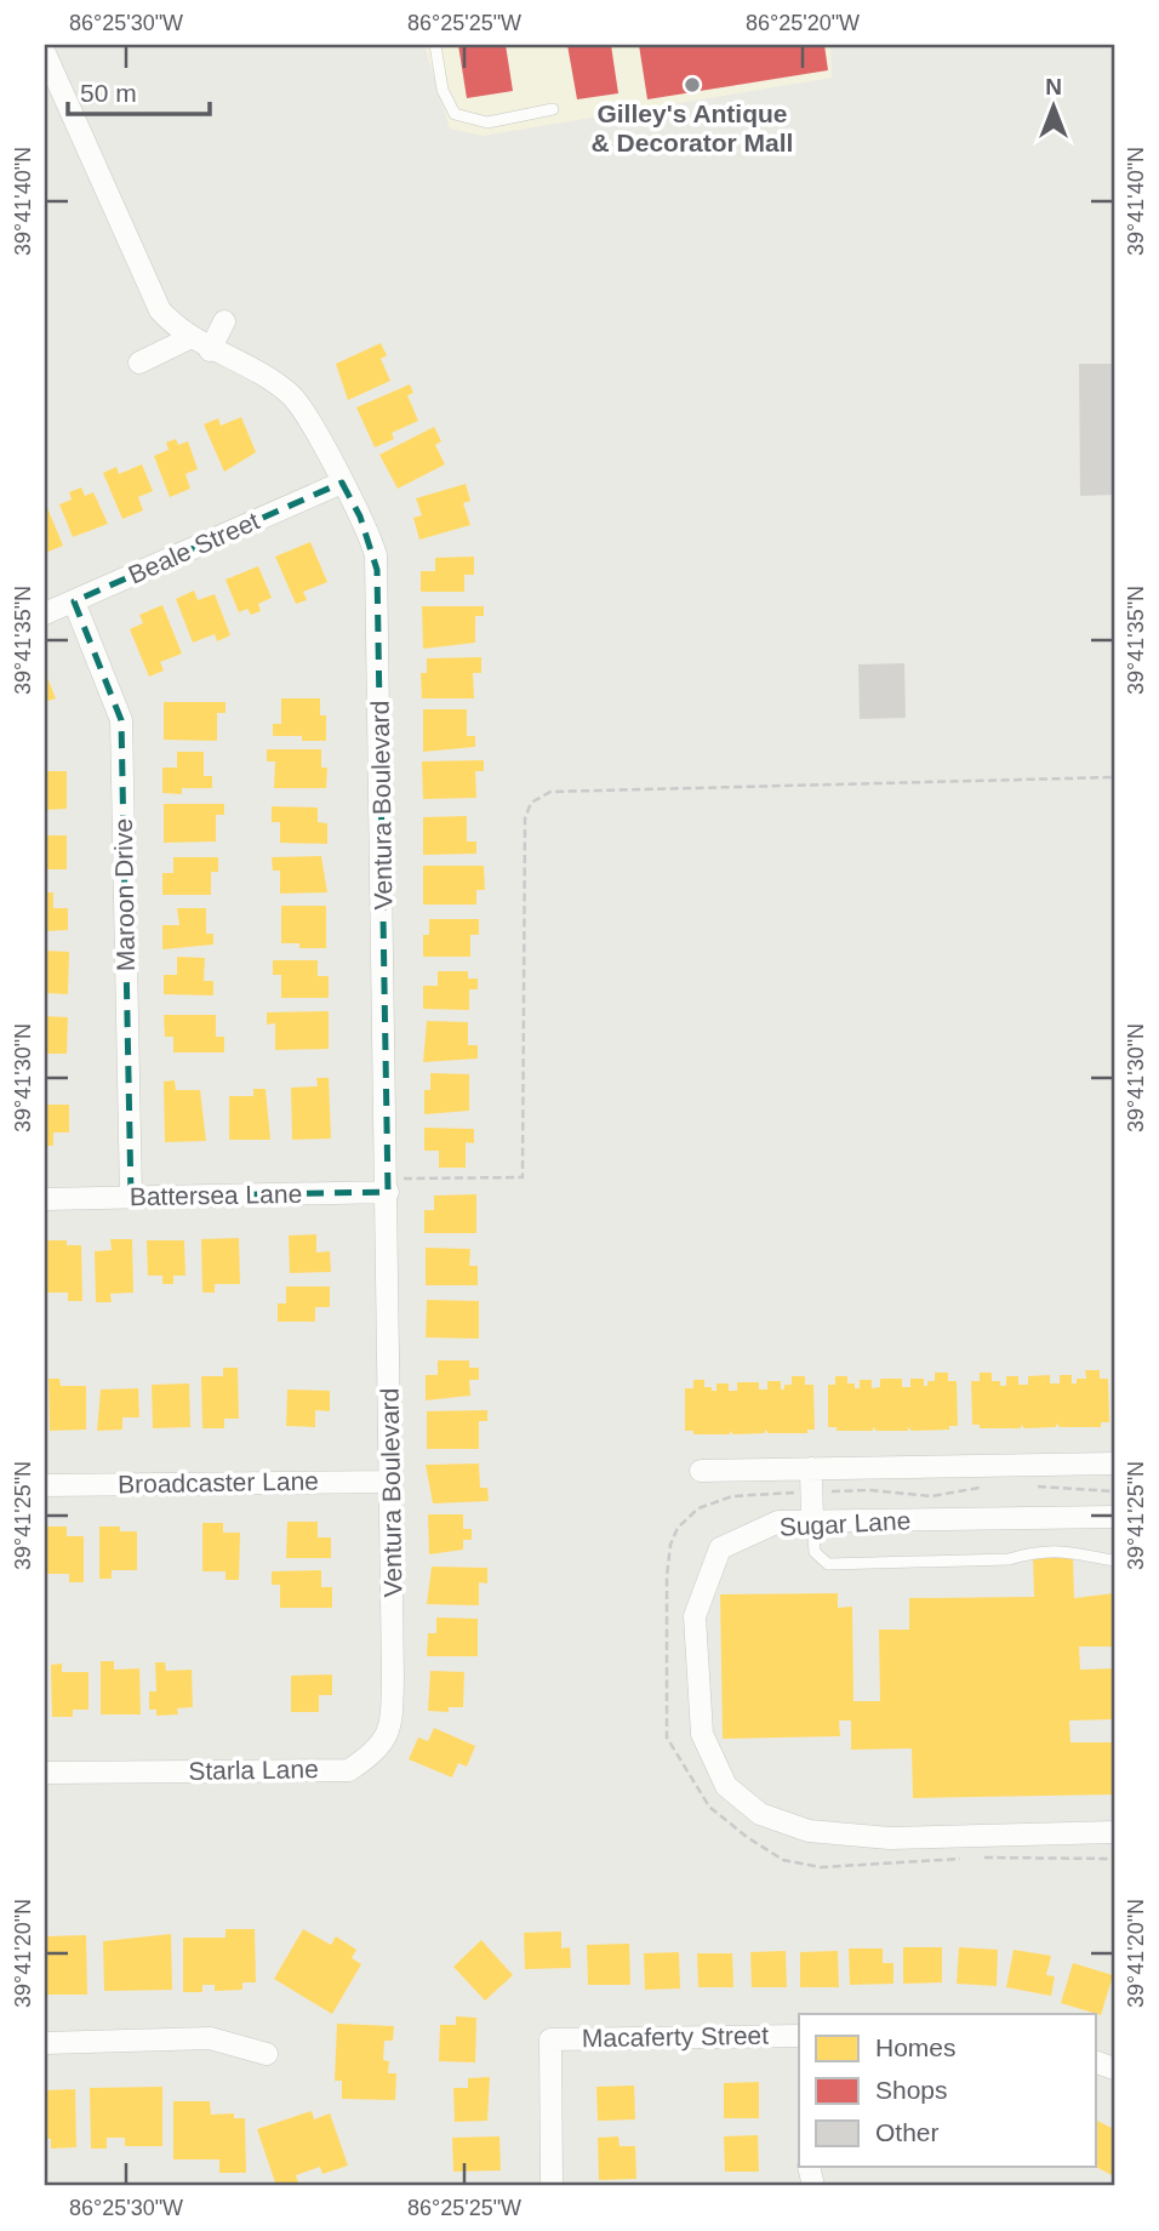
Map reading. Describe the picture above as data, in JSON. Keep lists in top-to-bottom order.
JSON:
{
  "streets": {
    "street": [
      "Beale Street",
      "Ventura Boulevard",
      "Maroon Drive",
      "Battersea Lane",
      "Broadcaster Lane",
      "Sugar Lane",
      "Starla Lane",
      "Macaferty Street"
    ]
  },
  "crossings": [
    ["Beale Street", "Ventura Boulevard"],
    ["Beale Street", "Maroon Drive"],
    ["Ventura Boulevard", "Battersea Lane"],
    ["Ventura Boulevard", "Broadcaster Lane"],
    ["Ventura Boulevard", "Starla Lane"],
    ["Maroon Drive", "Battersea Lane"]
  ],
  "places": ["Gilley's Antique & Decorator Mall"],
  "legend": ["Homes", "Shops", "Other"],
  "scale_bar": "50 m",
  "north": "top",
  "coordinates": [
    "86°25'30\"W",
    "86°25'25\"W",
    "86°25'20\"W",
    "39°41'40\"N",
    "39°41'35\"N",
    "39°41'30\"N",
    "39°41'25\"N",
    "39°41'20\"N"
  ]
}
